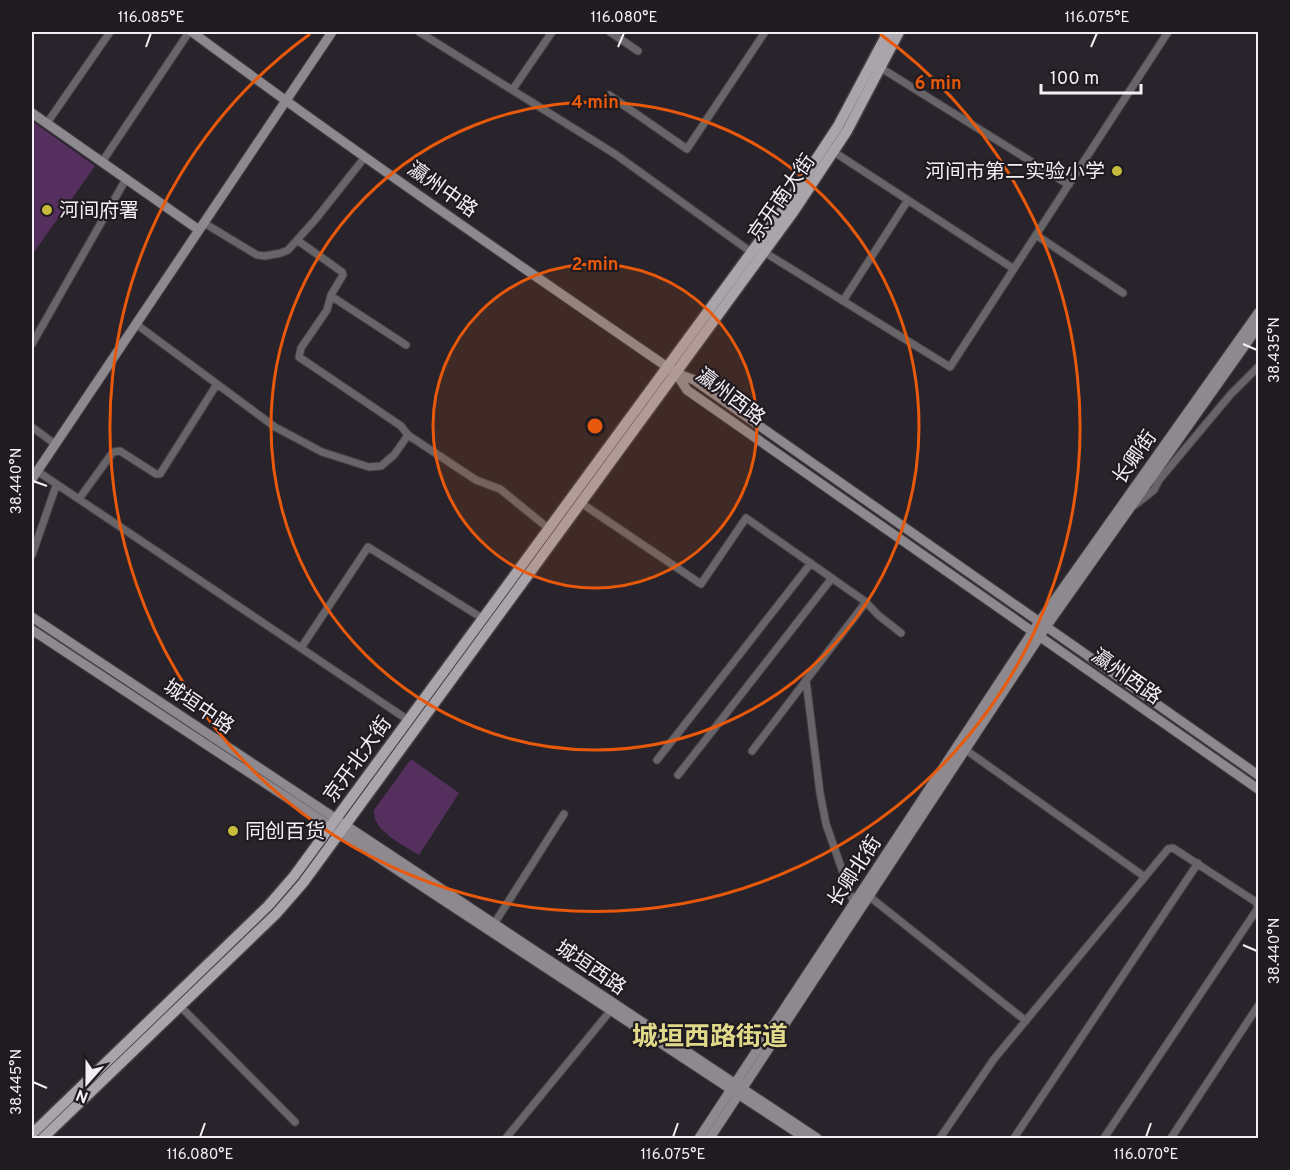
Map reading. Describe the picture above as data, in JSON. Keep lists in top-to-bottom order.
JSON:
{
  "streets": {
    "main road": [
      "瀛州中路",
      "京开南大街",
      "瀛州西路",
      "长卿街",
      "城垣中路",
      "京开北大街",
      "长卿北街",
      "城垣西路"
    ]
  },
  "crossings": [
    ["瀛州中路", "京开南大街"],
    ["瀛州中路", "瀛州西路"],
    ["瀛州中路", "京开北大街"],
    ["京开南大街", "瀛州西路"],
    ["京开南大街", "京开北大街"],
    ["瀛州西路", "长卿街"],
    ["瀛州西路", "京开北大街"],
    ["瀛州西路", "长卿北街"],
    ["长卿街", "长卿北街"],
    ["城垣中路", "京开北大街"],
    ["城垣中路", "城垣西路"],
    ["京开北大街", "城垣西路"],
    ["长卿北街", "城垣西路"]
  ],
  "districts": ["城垣西路街道"],
  "places": ["河间市第二实验小学", "河间府署", "同创百货"],
  "scale_bar": "100 m",
  "north": "bottom",
  "coordinates": [
    "116.085°E",
    "116.080°E",
    "116.075°E",
    "38.435°N",
    "38.440°N",
    "38.445°N",
    "116.070°E"
  ],
  "rings": ["6 min", "4 min", "2 min"]
}
